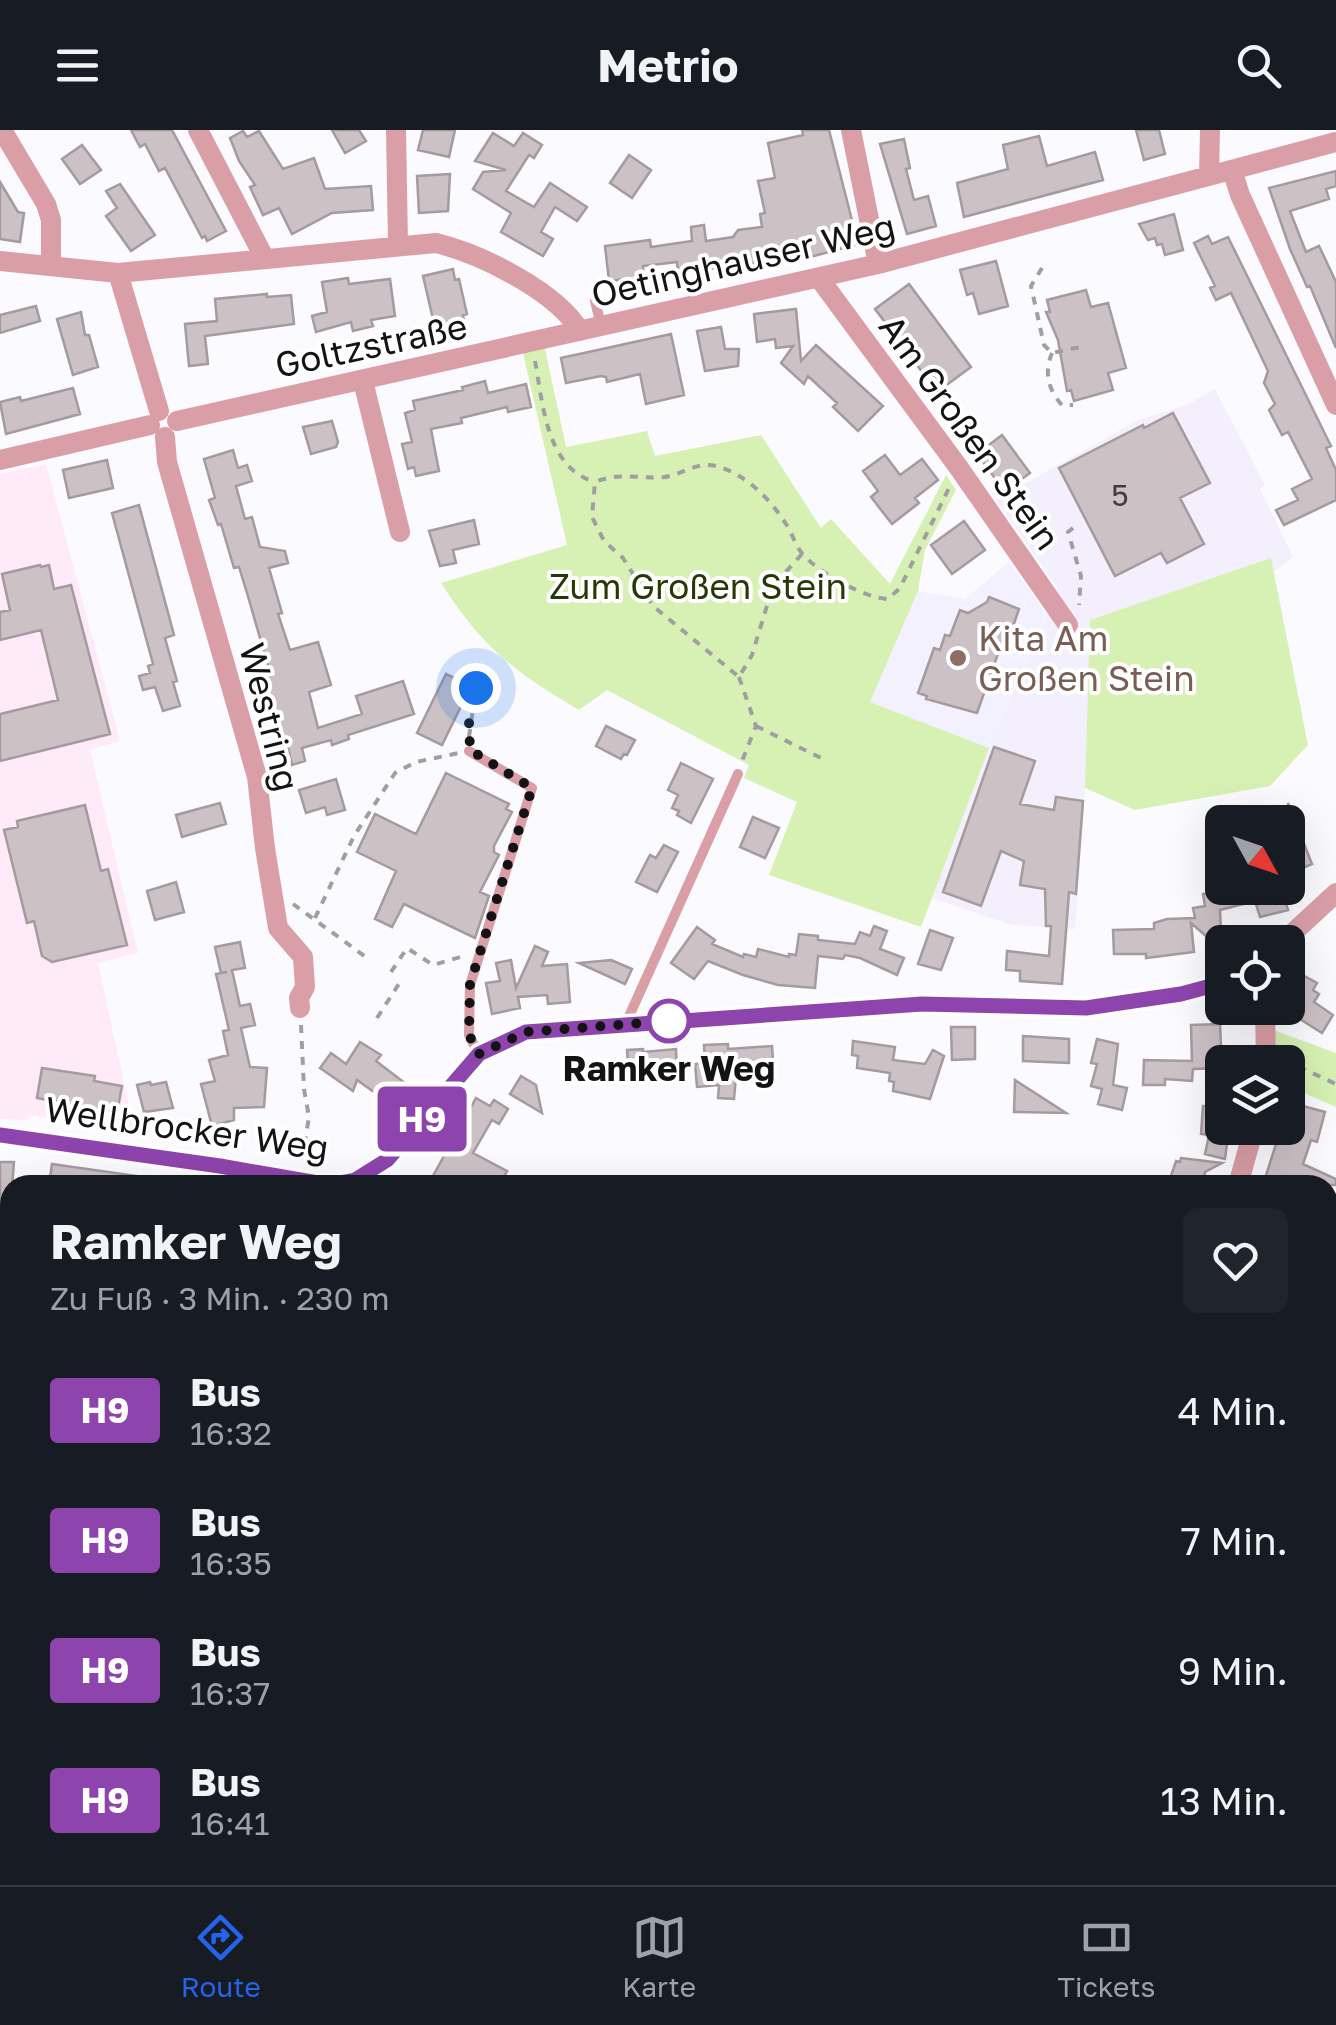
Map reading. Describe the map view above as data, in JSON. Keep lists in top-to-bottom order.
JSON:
{
  "streets": {
    "street": [
      "Oetinghauser Weg",
      "Goltzstraße",
      "Am Großen Stein",
      "Westring",
      "Wellbrocker Weg"
    ]
  },
  "crossings": [
    ["Oetinghauser Weg", "Goltzstraße"],
    ["Oetinghauser Weg", "Am Großen Stein"],
    ["Oetinghauser Weg", "Westring"],
    ["Goltzstraße", "Westring"]
  ],
  "parks": ["Zum Großen Stein"],
  "places": ["Kita Am Großen Stein", "Ramker Weg"],
  "lines": ["bus line H9"],
  "house_numbers": ["5"],
  "north": "bottom right",
  "page": {
    "header": "Metrio",
    "on_map": "H9",
    "heading": ["Ramker Weg", "Zu Fuß · 3 Min. · 230 m"],
    "list": [
      {
        "mark": "H9",
        "name": "Bus",
        "note": "16:32",
        "value": "4 Min."
      },
      {
        "mark": "H9",
        "name": "Bus",
        "note": "16:35",
        "value": "7 Min."
      },
      {
        "mark": "H9",
        "name": "Bus",
        "note": "16:37",
        "value": "9 Min."
      },
      {
        "mark": "H9",
        "name": "Bus",
        "note": "16:41",
        "value": "13 Min."
      }
    ],
    "tabs": ["Route", "Karte", "Tickets"]
  }
}
